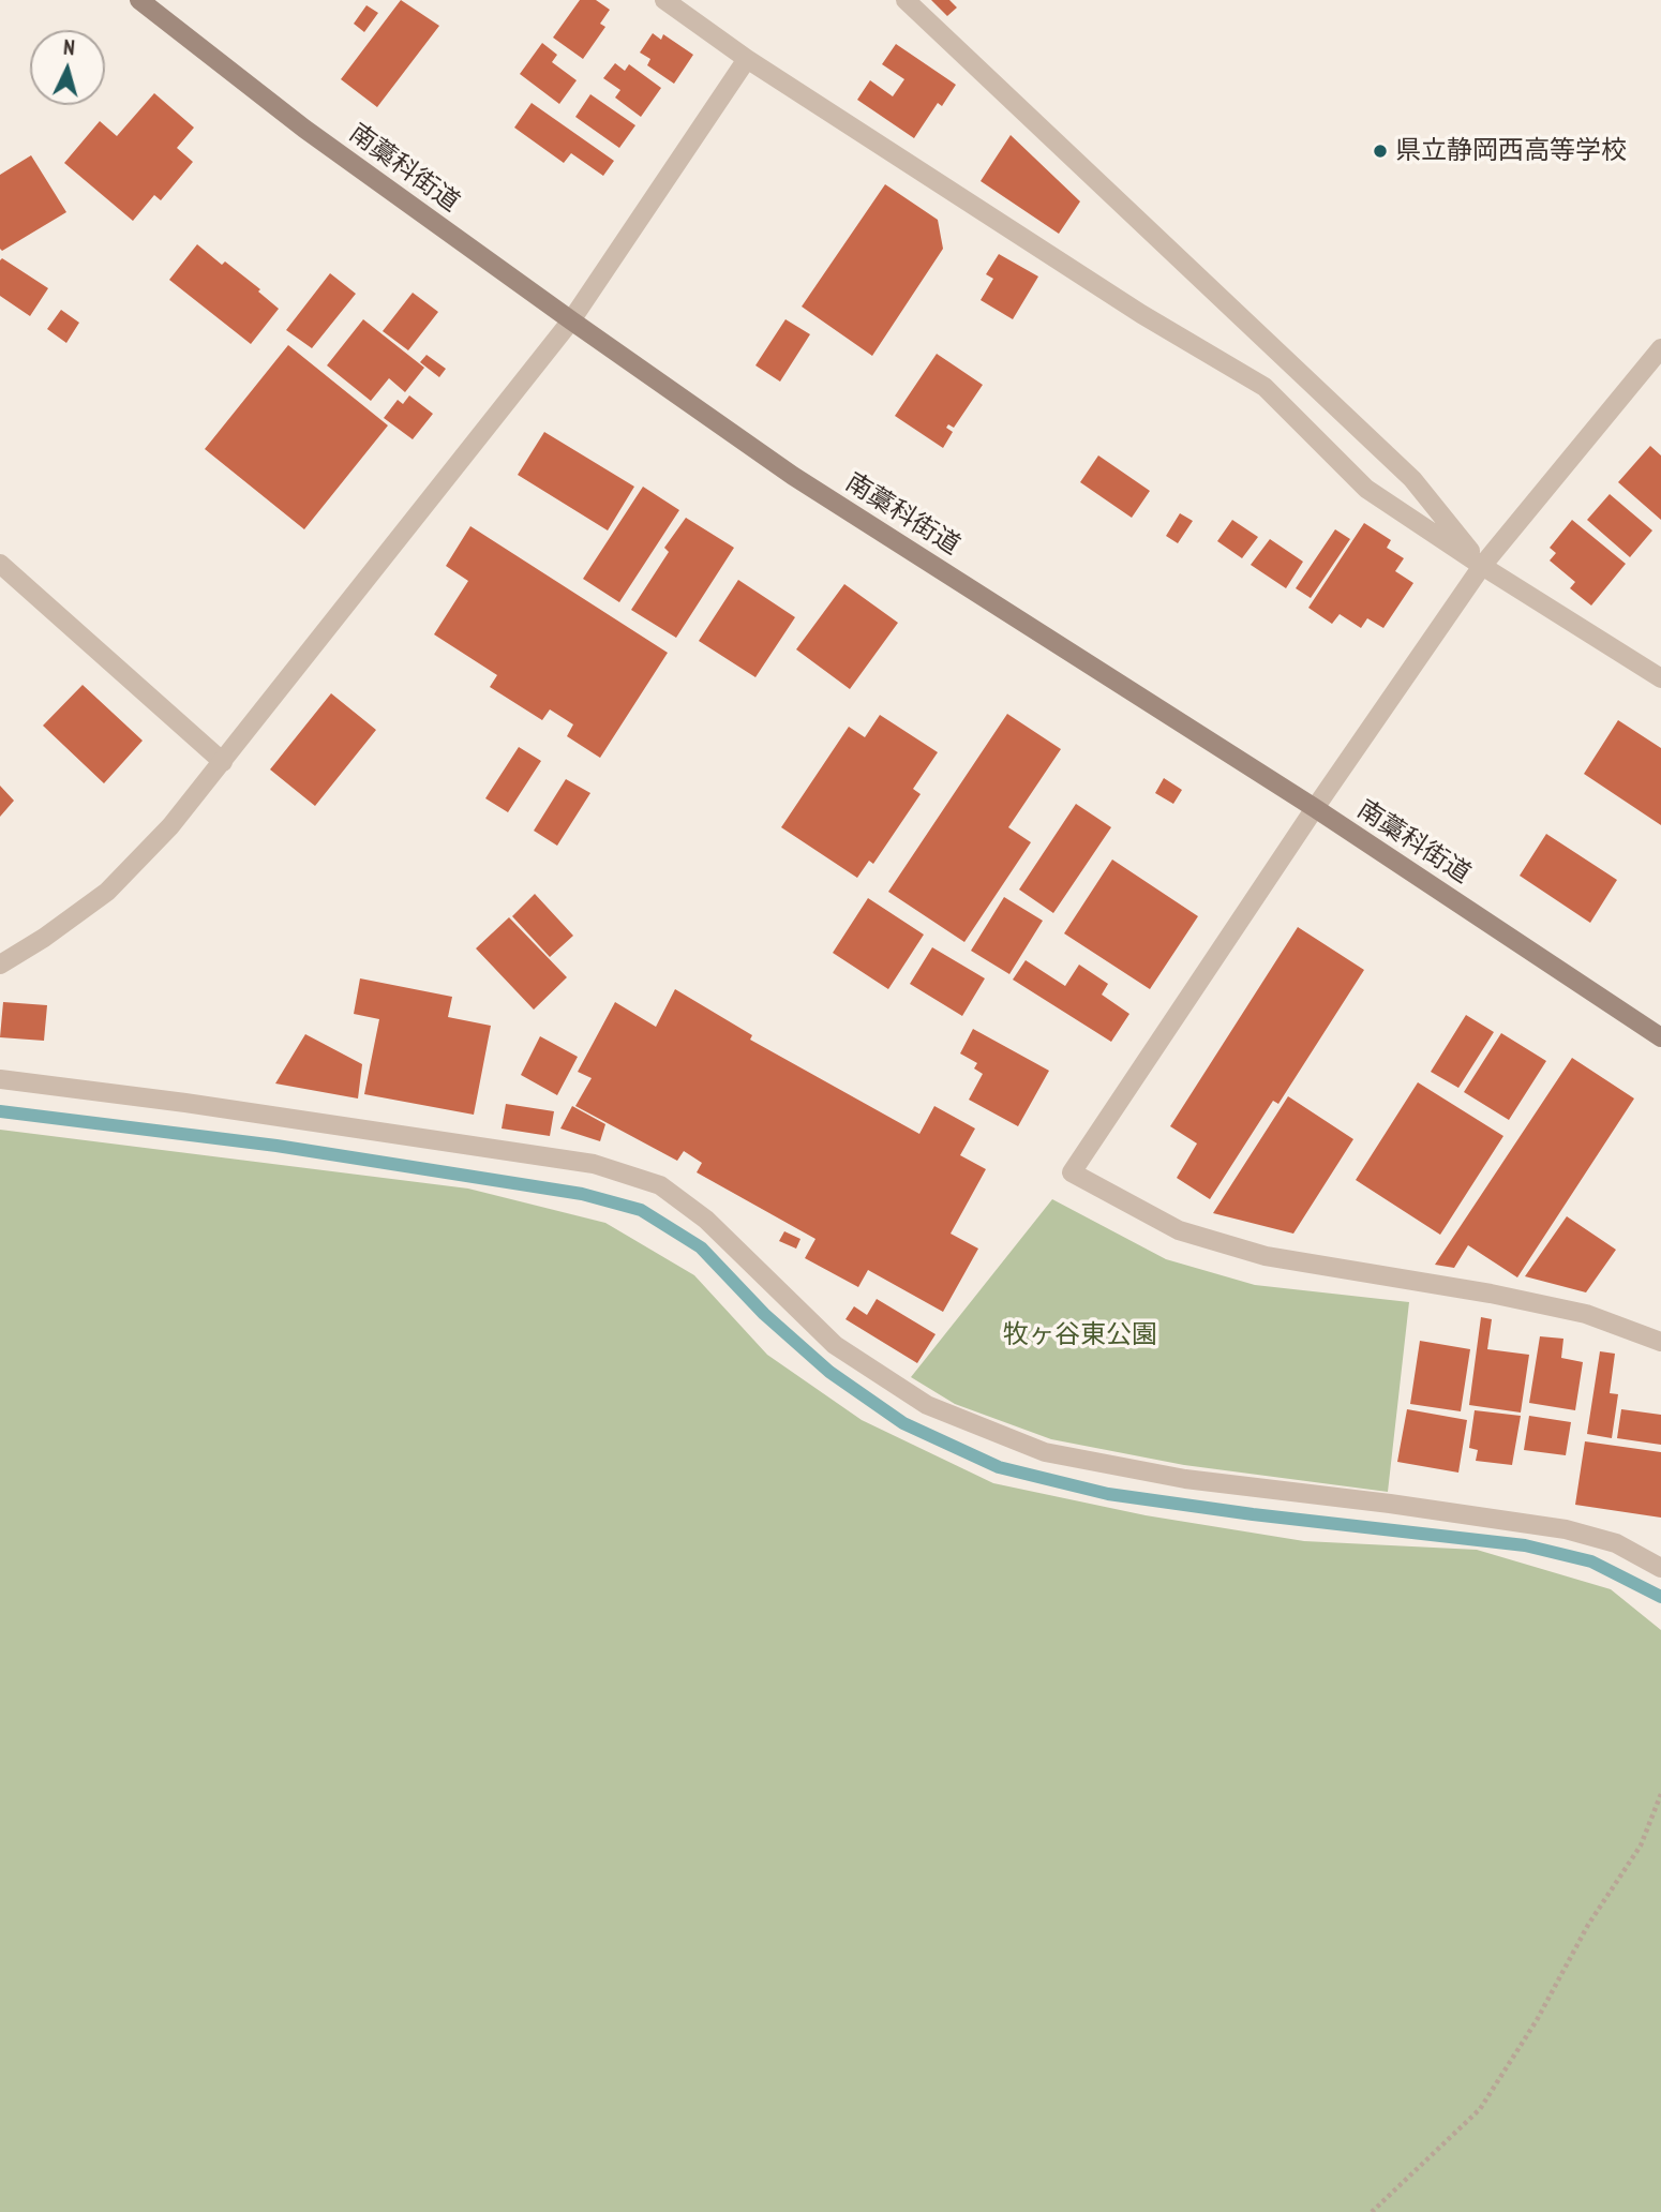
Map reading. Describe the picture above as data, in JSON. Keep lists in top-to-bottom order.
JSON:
{
  "streets": {
    "main road": ["南藁科街道"]
  },
  "parks": ["牧ヶ谷東公園"],
  "places": ["県立静岡西高等学校"],
  "north": "top"
}
